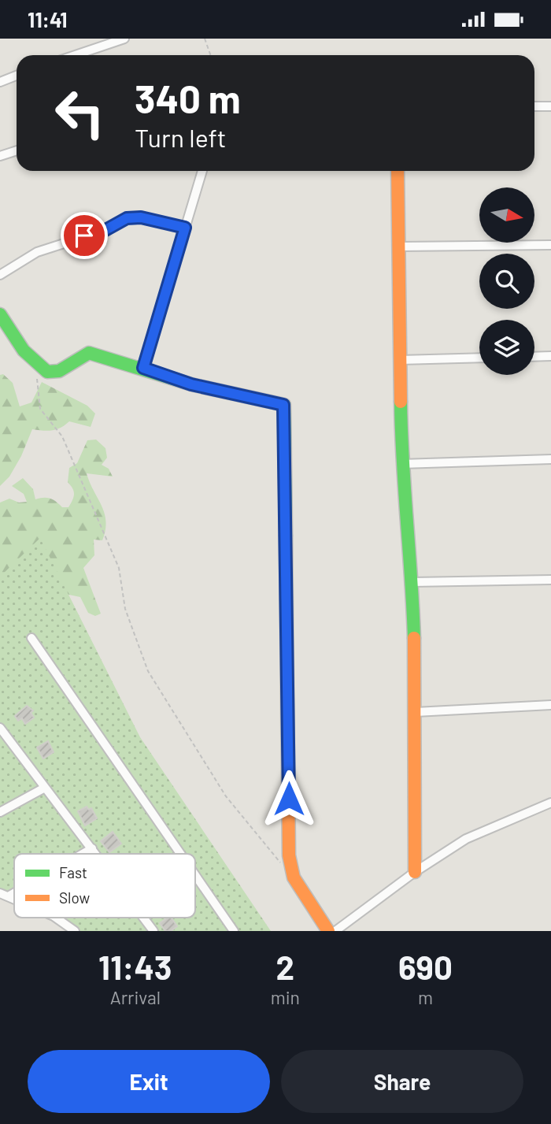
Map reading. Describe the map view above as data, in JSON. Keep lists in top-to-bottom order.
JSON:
{
  "legend": ["Fast", "Slow"],
  "north": "right",
  "page": {
    "status": "11:41",
    "turn": ["340 m", "Turn left"],
    "eta": [
      "11:43",
      "Arrival",
      "2",
      "min",
      "690",
      "m"
    ],
    "buttons": ["Exit", "Share"]
  }
}
